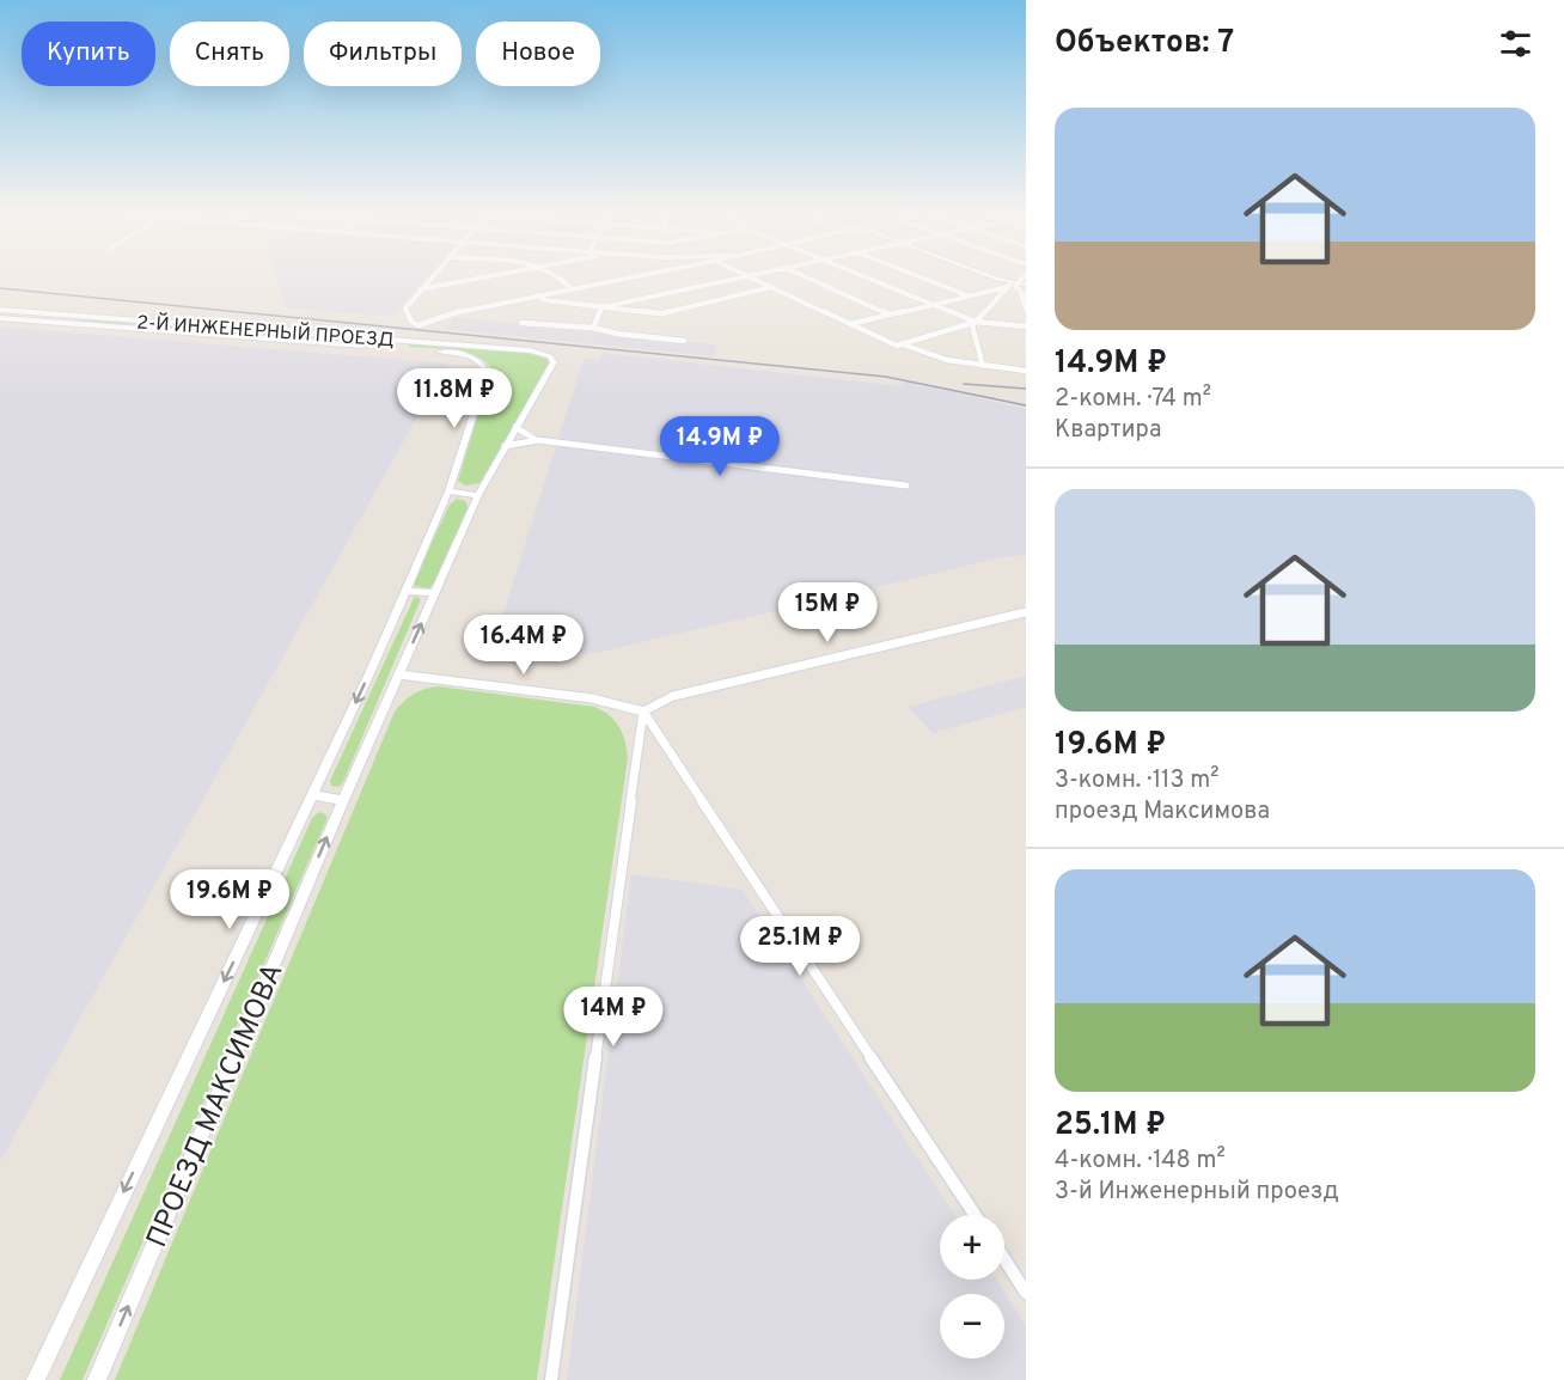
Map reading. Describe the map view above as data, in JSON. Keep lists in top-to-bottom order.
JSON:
{
  "streets": {
    "main road": ["2-Й ИНЖЕНЕРНЫЙ ПРОЕЗД", "ПРОЕЗД МАКСИМОВА"]
  },
  "crossings": [
    ["2-Й ИНЖЕНЕРНЫЙ ПРОЕЗД", "ПРОЕЗД МАКСИМОВА"]
  ],
  "page": {
    "heading": "Объектов: 7",
    "chip": [
      "Купить",
      "Снять",
      "Фильтры",
      "Новое"
    ],
    "list": [
      {
        "name": "14.9M ₽",
        "note": "2-комн. · 74 m² · Квартира"
      },
      {
        "name": "19.6M ₽",
        "note": "3-комн. · 113 m² · проезд Максимова"
      },
      {
        "name": "25.1M ₽",
        "note": "4-комн. · 148 m² · 3-й Инженерный проезд"
      }
    ],
    "price": [
      "11.8M ₽",
      "14.9M ₽",
      "15M ₽",
      "16.4M ₽",
      "19.6M ₽",
      "25.1M ₽",
      "14M ₽"
    ],
    "map_buttons": ["+", "−"]
  }
}
